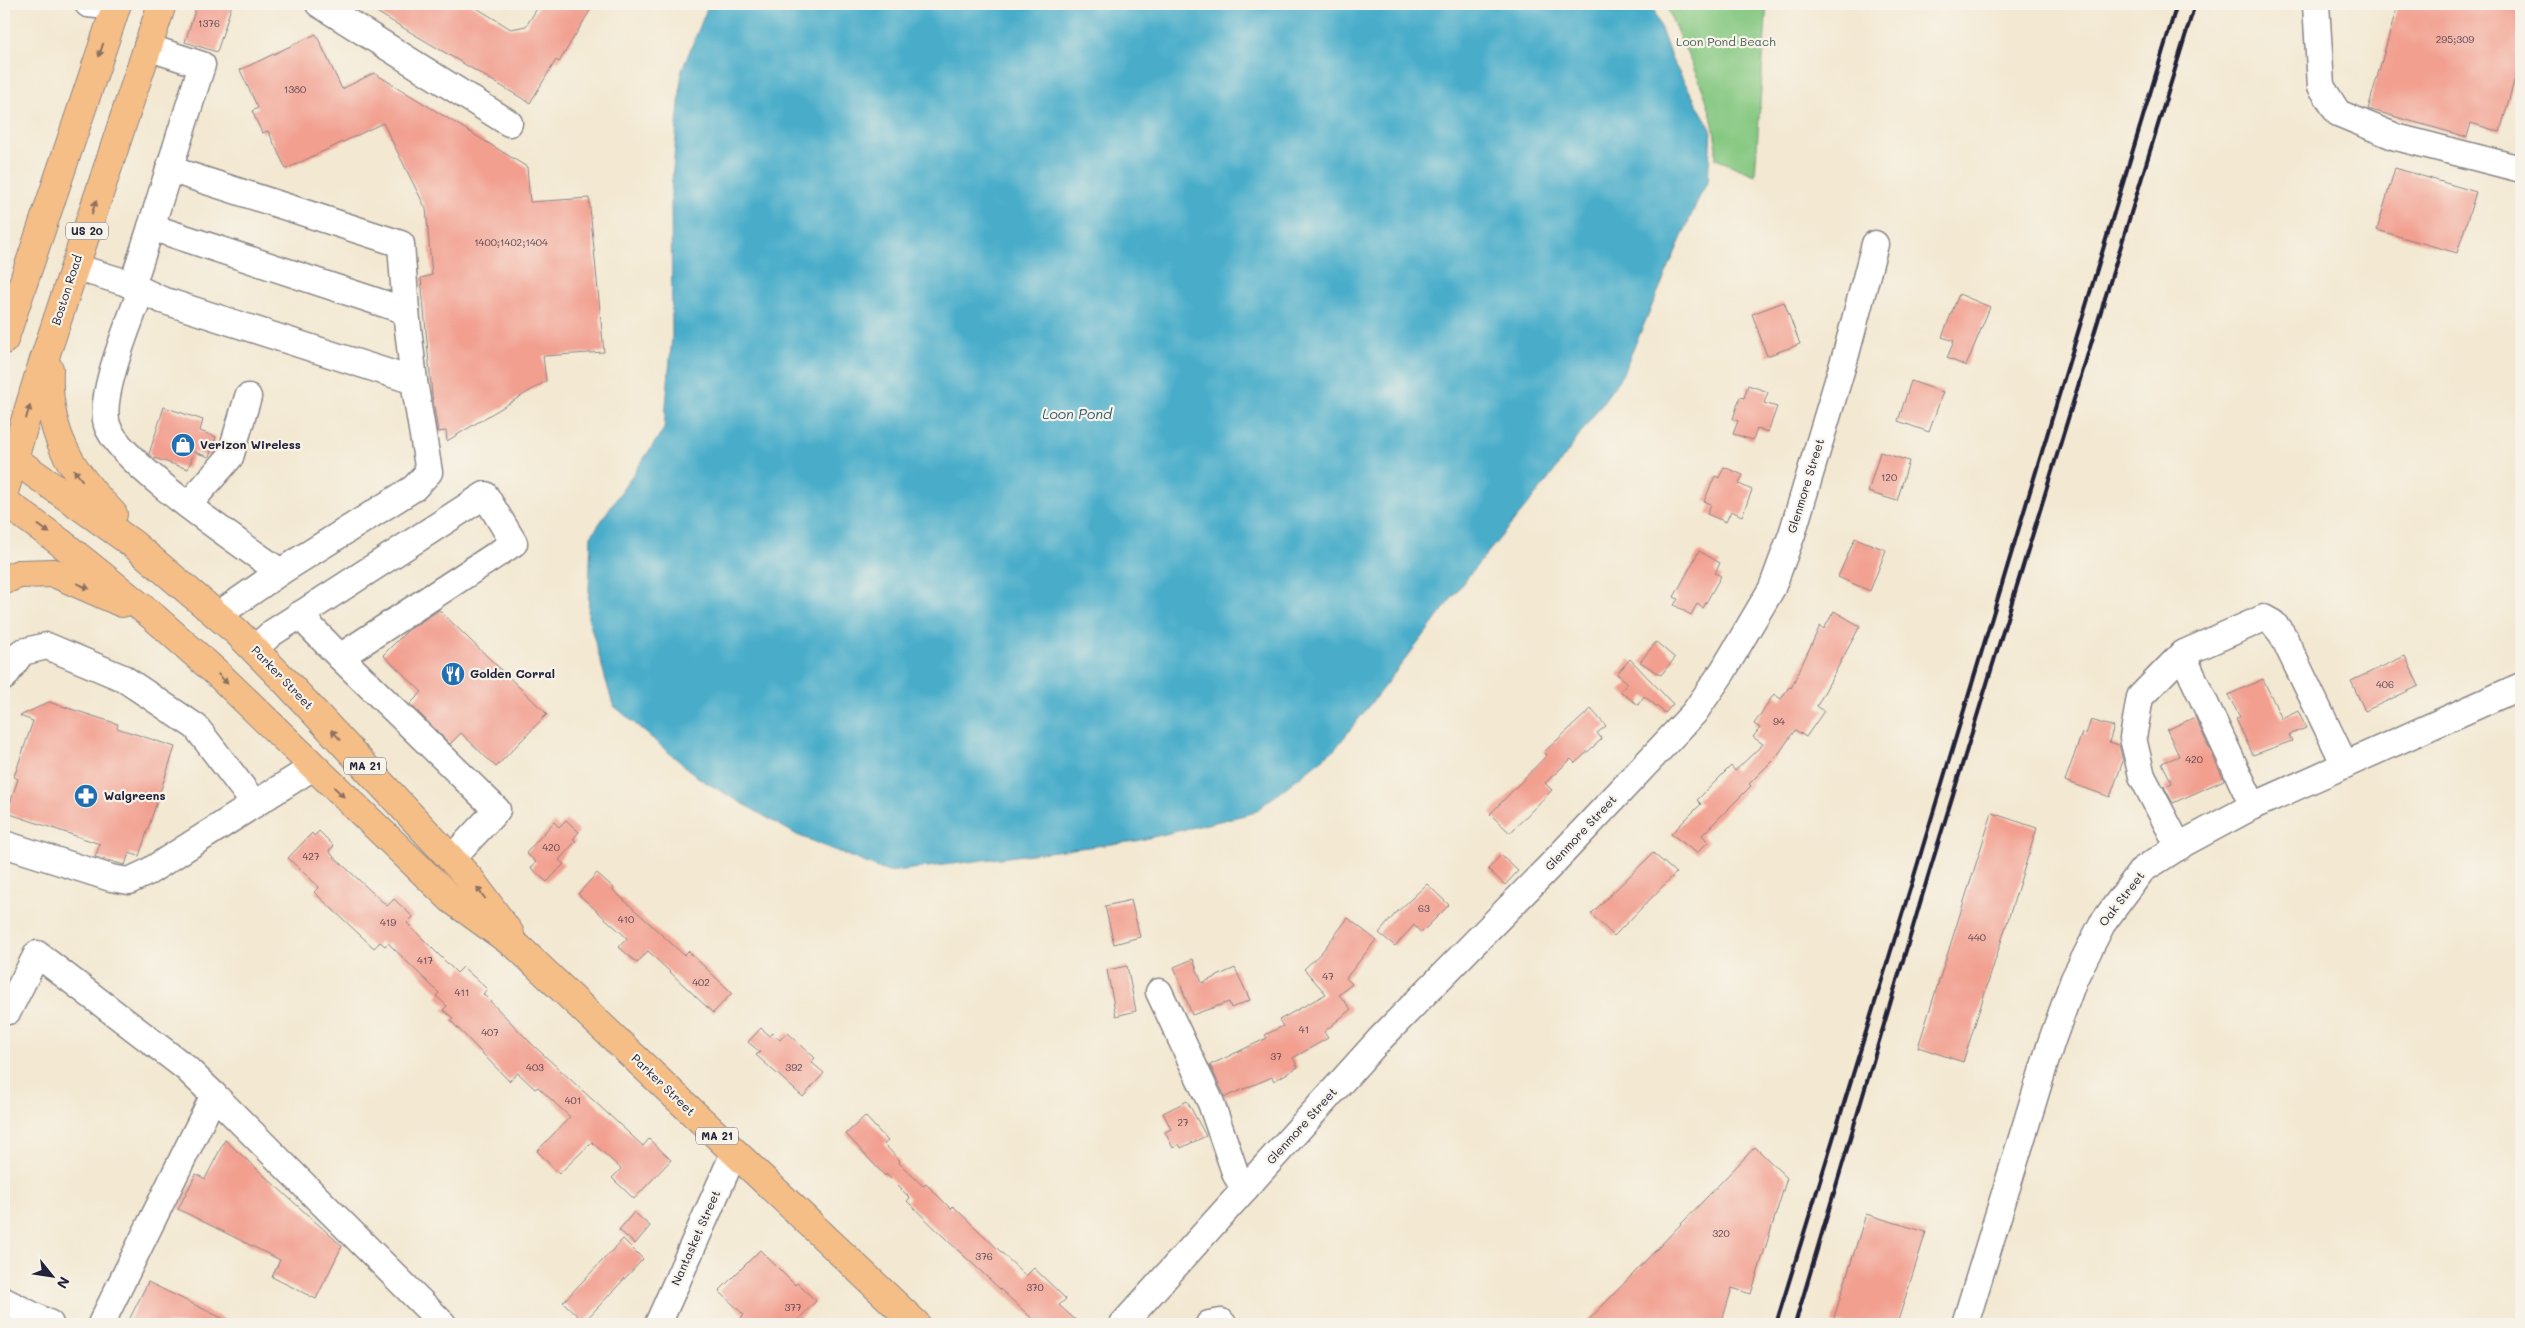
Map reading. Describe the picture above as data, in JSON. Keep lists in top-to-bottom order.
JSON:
{
  "streets": {
    "main road": [
      "US 20",
      "Boston Road",
      "Parker Street",
      "MA 21"
    ],
    "street": ["Glenmore Street", "Oak Street", "Nantasket Street"]
  },
  "crossings": [
    ["Boston Road", "Parker Street"],
    ["Parker Street", "Nantasket Street"]
  ],
  "water": ["Loon Pond"],
  "parks": ["Loon Pond Beach"],
  "places": {
    "shop": ["Verizon Wireless"],
    "restaurant": ["Golden Corral"],
    "pharmacy": ["Walgreens"]
  },
  "house_numbers": [
    "1376",
    "295;309",
    "1380",
    "1400;1402;1404",
    "120",
    "406",
    "94",
    "420",
    "420",
    "427",
    "63",
    "410",
    "419",
    "440",
    "417",
    "47",
    "402",
    "411",
    "41",
    "407",
    "37",
    "403",
    "392",
    "401",
    "27",
    "320",
    "376",
    "370",
    "377"
  ],
  "north": "bottom right"
}
